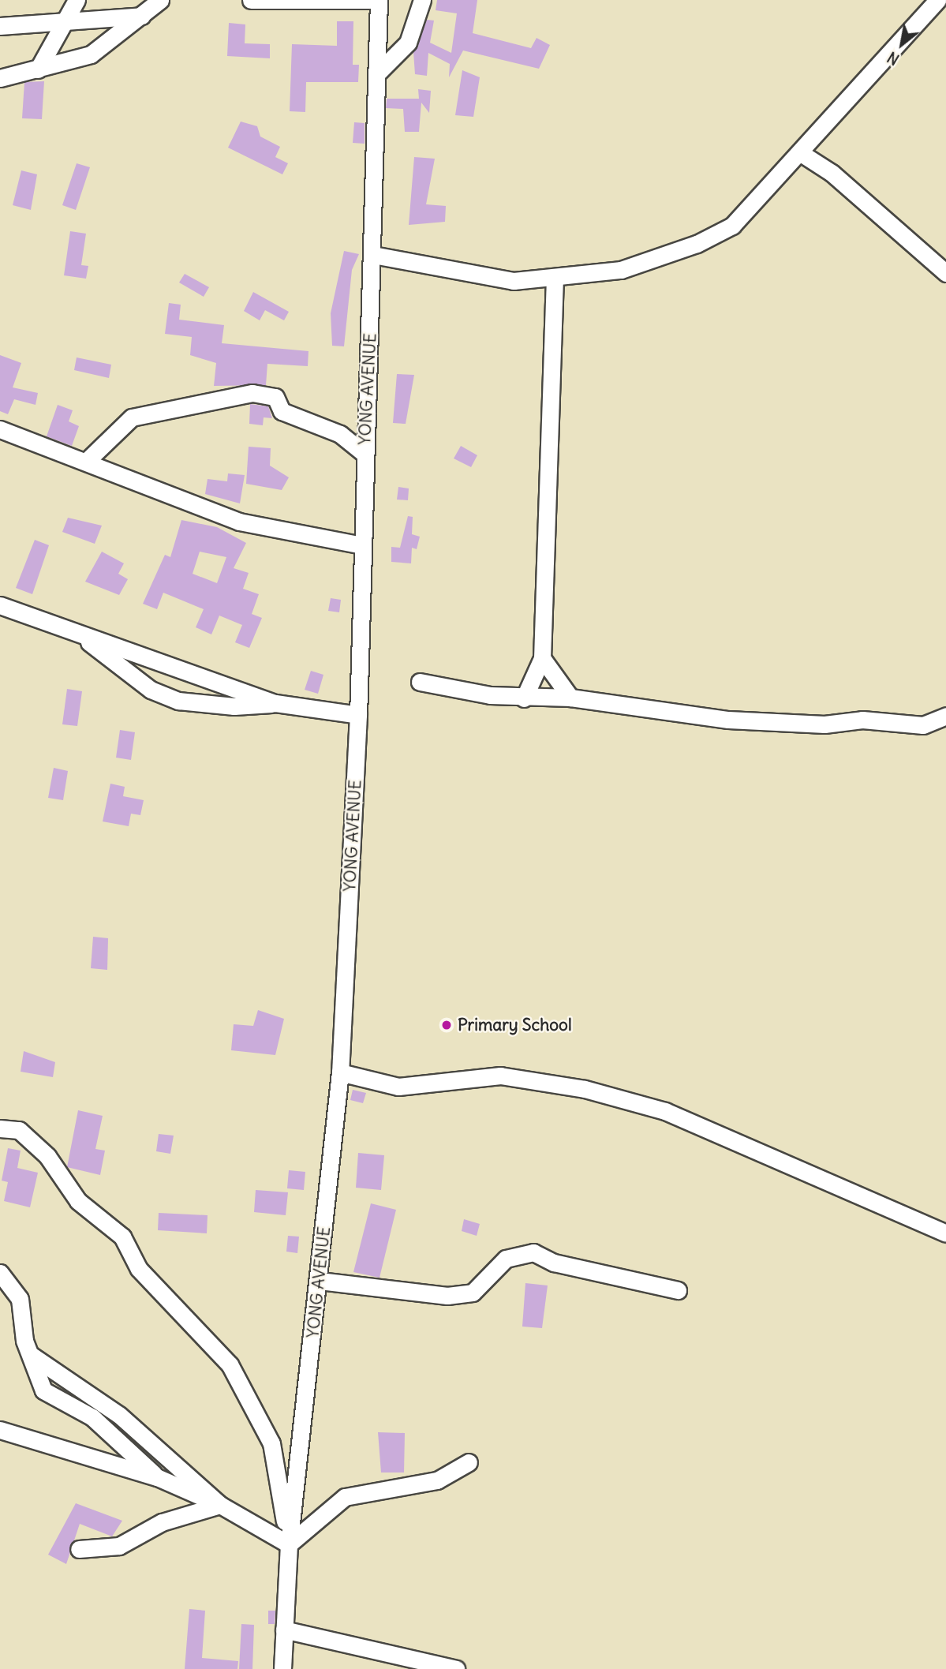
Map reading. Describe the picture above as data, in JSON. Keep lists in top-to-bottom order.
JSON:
{
  "streets": {
    "street": ["YONG AVENUE"]
  },
  "places": ["Primary School"],
  "north": "bottom left"
}
